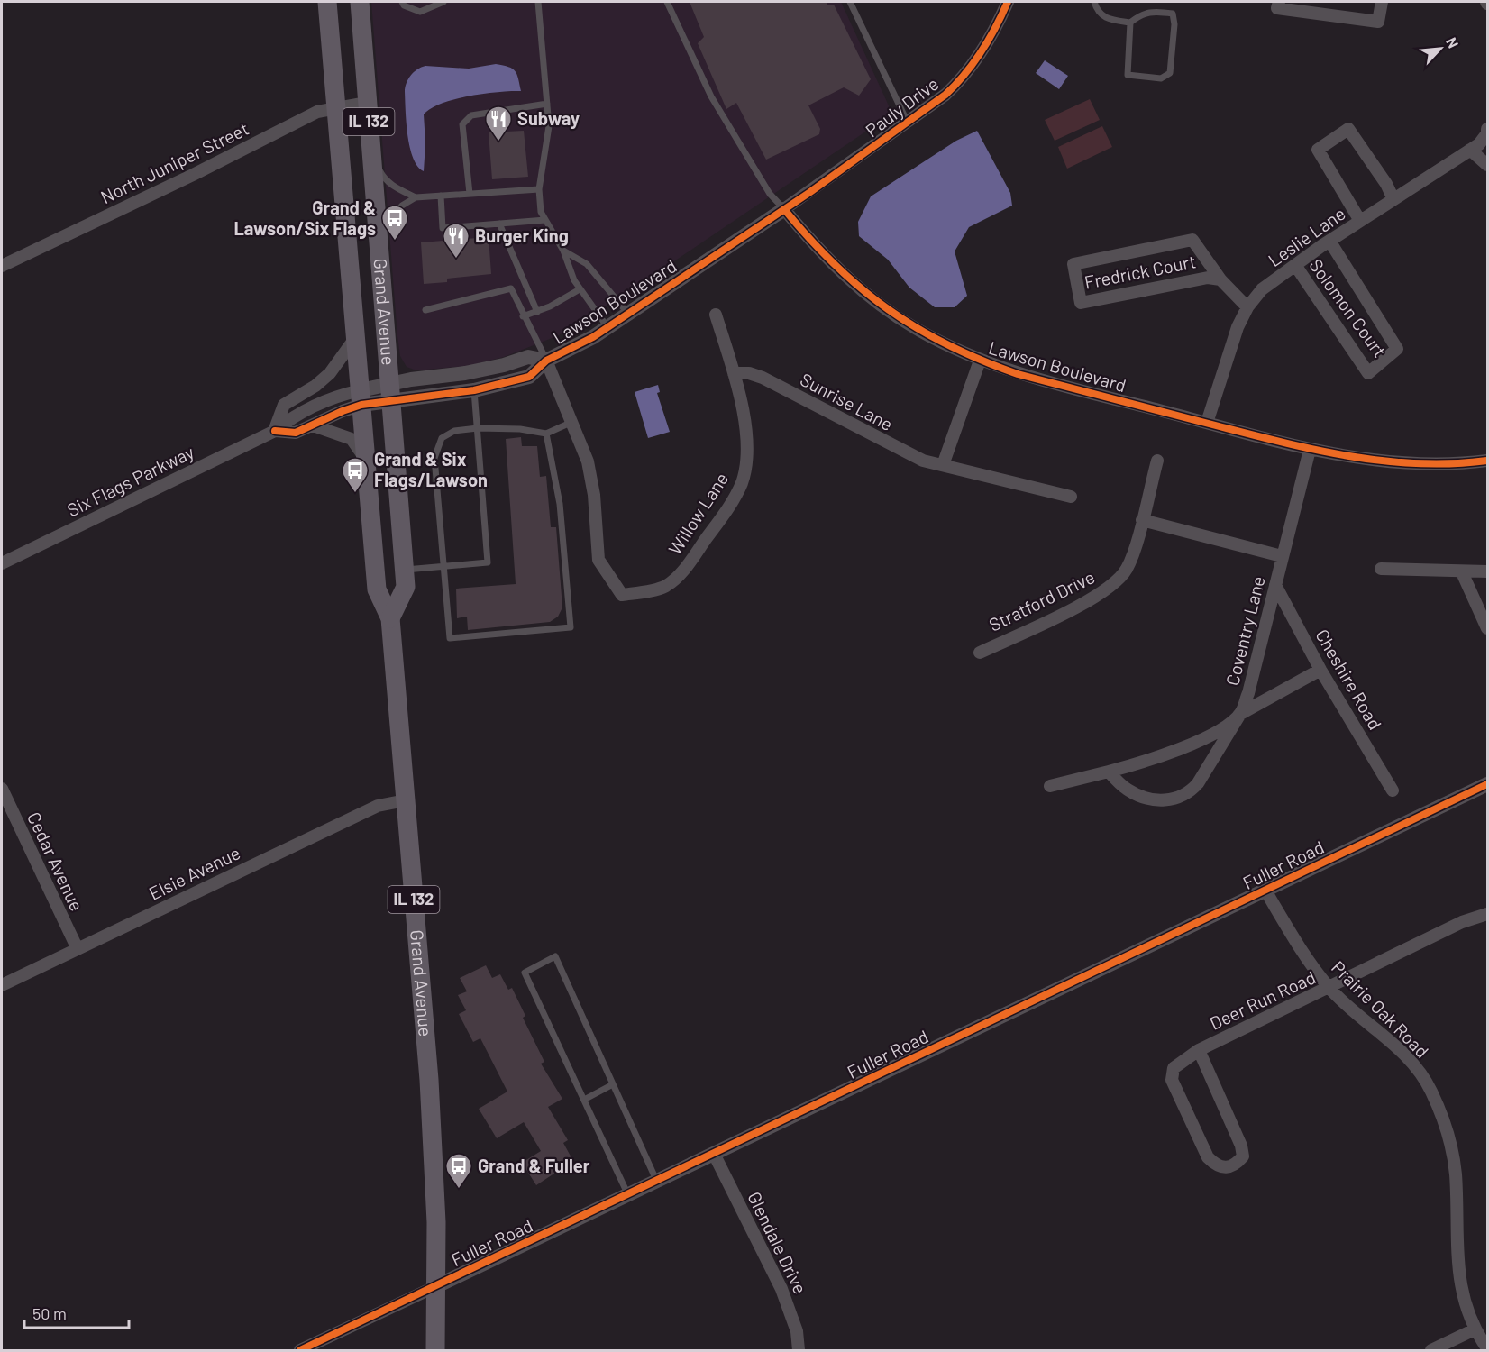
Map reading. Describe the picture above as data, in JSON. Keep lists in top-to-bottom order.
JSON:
{
  "streets": {
    "main road": ["IL 132", "Grand Avenue"],
    "street": [
      "Pauly Drive",
      "North Juniper Street",
      "Leslie Lane",
      "Fredrick Court",
      "Lawson Boulevard",
      "Solomon Court",
      "Sunrise Lane",
      "Six Flags Parkway",
      "Willow Lane",
      "Stratford Drive",
      "Coventry Lane",
      "Cheshire Road",
      "Cedar Avenue",
      "Fuller Road",
      "Elsie Avenue",
      "Deer Run Road",
      "Prairie Oak Road",
      "Glendale Drive"
    ]
  },
  "crossings": [
    ["Pauly Drive", "Lawson Boulevard"],
    ["North Juniper Street", "Grand Avenue"],
    ["Leslie Lane", "Fredrick Court"],
    ["Leslie Lane", "Lawson Boulevard"],
    ["Leslie Lane", "Solomon Court"],
    ["Lawson Boulevard", "Grand Avenue"],
    ["Lawson Boulevard", "Six Flags Parkway"],
    ["Grand Avenue", "Six Flags Parkway"],
    ["Grand Avenue", "Fuller Road"],
    ["Grand Avenue", "Elsie Avenue"],
    ["Sunrise Lane", "Willow Lane"],
    ["Coventry Lane", "Cheshire Road"],
    ["Cedar Avenue", "Elsie Avenue"],
    ["Fuller Road", "Prairie Oak Road"],
    ["Fuller Road", "Glendale Drive"],
    ["Deer Run Road", "Prairie Oak Road"]
  ],
  "places": {
    "restaurant": ["Subway", "Burger King"],
    "bus stop": ["Grand & Lawson/Six Flags", "Grand & Six Flags/Lawson", "Grand & Fuller"]
  },
  "scale_bar": "50 m",
  "north": "top right"
}
